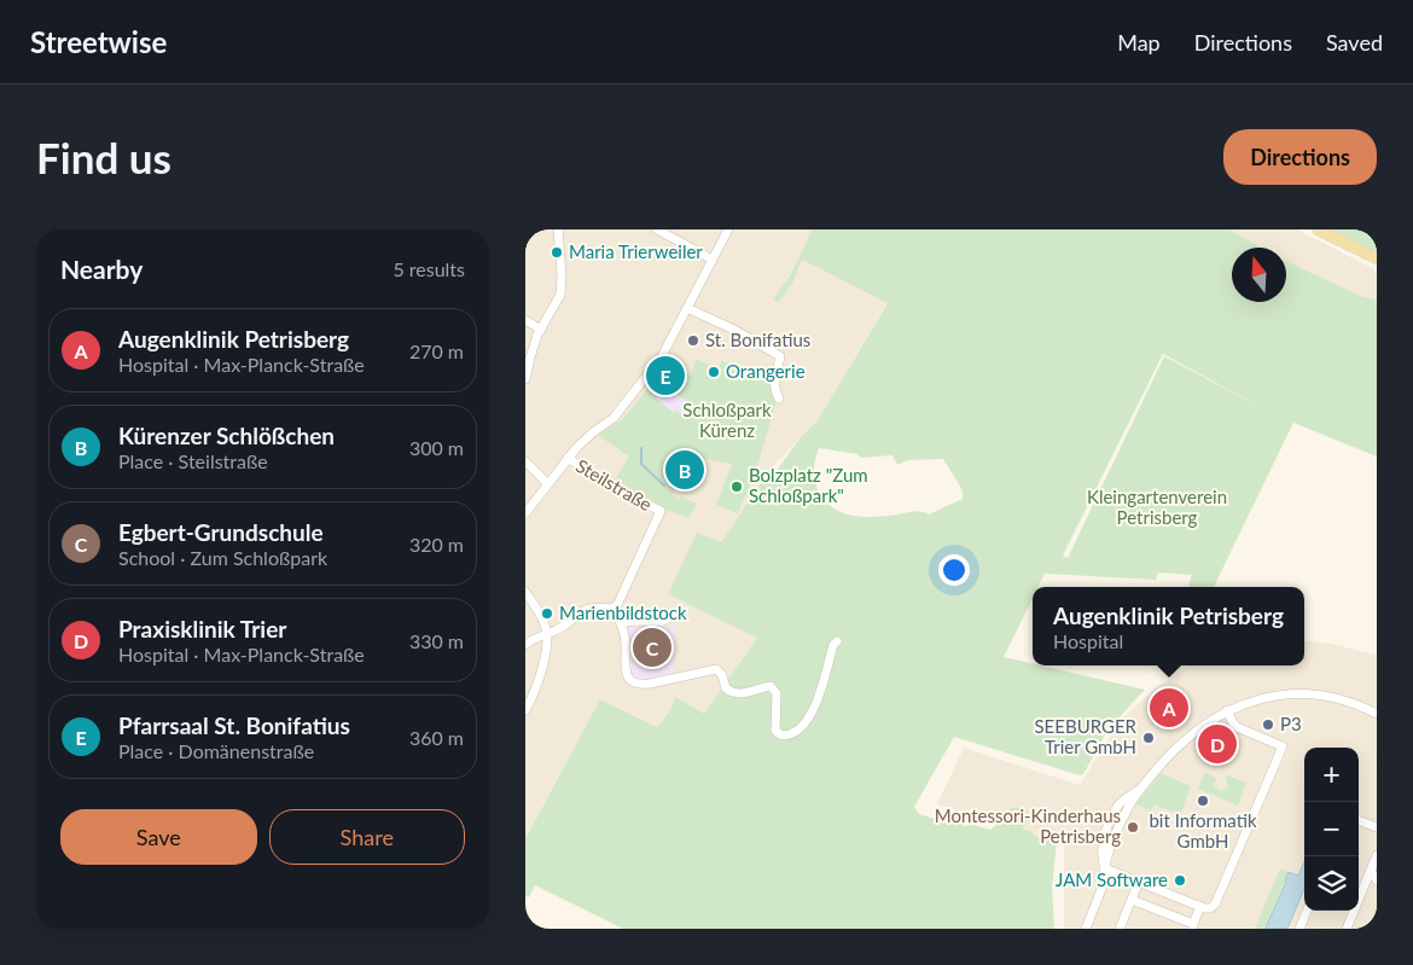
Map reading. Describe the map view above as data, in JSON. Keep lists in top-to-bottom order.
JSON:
{
  "streets": {
    "street": ["Steilstraße"]
  },
  "parks": ["Schloßpark Kürenz", "Kleingartenverein Petrisberg"],
  "places": [
    "Maria Trierweiler",
    "St. Bonifatius",
    "Orangerie",
    "Bolzplatz \"Zum Schloßpark\"",
    "Marienbildstock",
    "P3",
    "SEEBURGER Trier GmbH",
    "bit Informatik GmbH",
    "Montessori-Kinderhaus Petrisberg",
    "JAM Software"
  ],
  "north": "top",
  "page": {
    "header": "Streetwise",
    "nav": ["Map", "Directions", "Saved"],
    "buttons": [
      "Directions",
      ["Save", "Share"]
    ],
    "title": "Find us",
    "heading": ["Nearby", "5 results"],
    "list": [
      {
        "mark": "A",
        "name": "Augenklinik Petrisberg",
        "note": "Hospital · Max-Planck-Straße",
        "value": "270 m"
      },
      {
        "mark": "B",
        "name": "Kürenzer Schlößchen",
        "note": "Place · Steilstraße",
        "value": "300 m"
      },
      {
        "mark": "C",
        "name": "Egbert-Grundschule",
        "note": "School · Zum Schloßpark",
        "value": "320 m"
      },
      {
        "mark": "D",
        "name": "Praxisklinik Trier",
        "note": "Hospital · Max-Planck-Straße",
        "value": "330 m"
      },
      {
        "mark": "E",
        "name": "Pfarrsaal St. Bonifatius",
        "note": "Place · Domänenstraße",
        "value": "360 m"
      }
    ],
    "pins": [
      "E",
      "B",
      "C",
      "A",
      "D"
    ],
    "popup": ["Augenklinik Petrisberg", "Hospital"],
    "map_buttons": ["+", "−"]
  }
}
